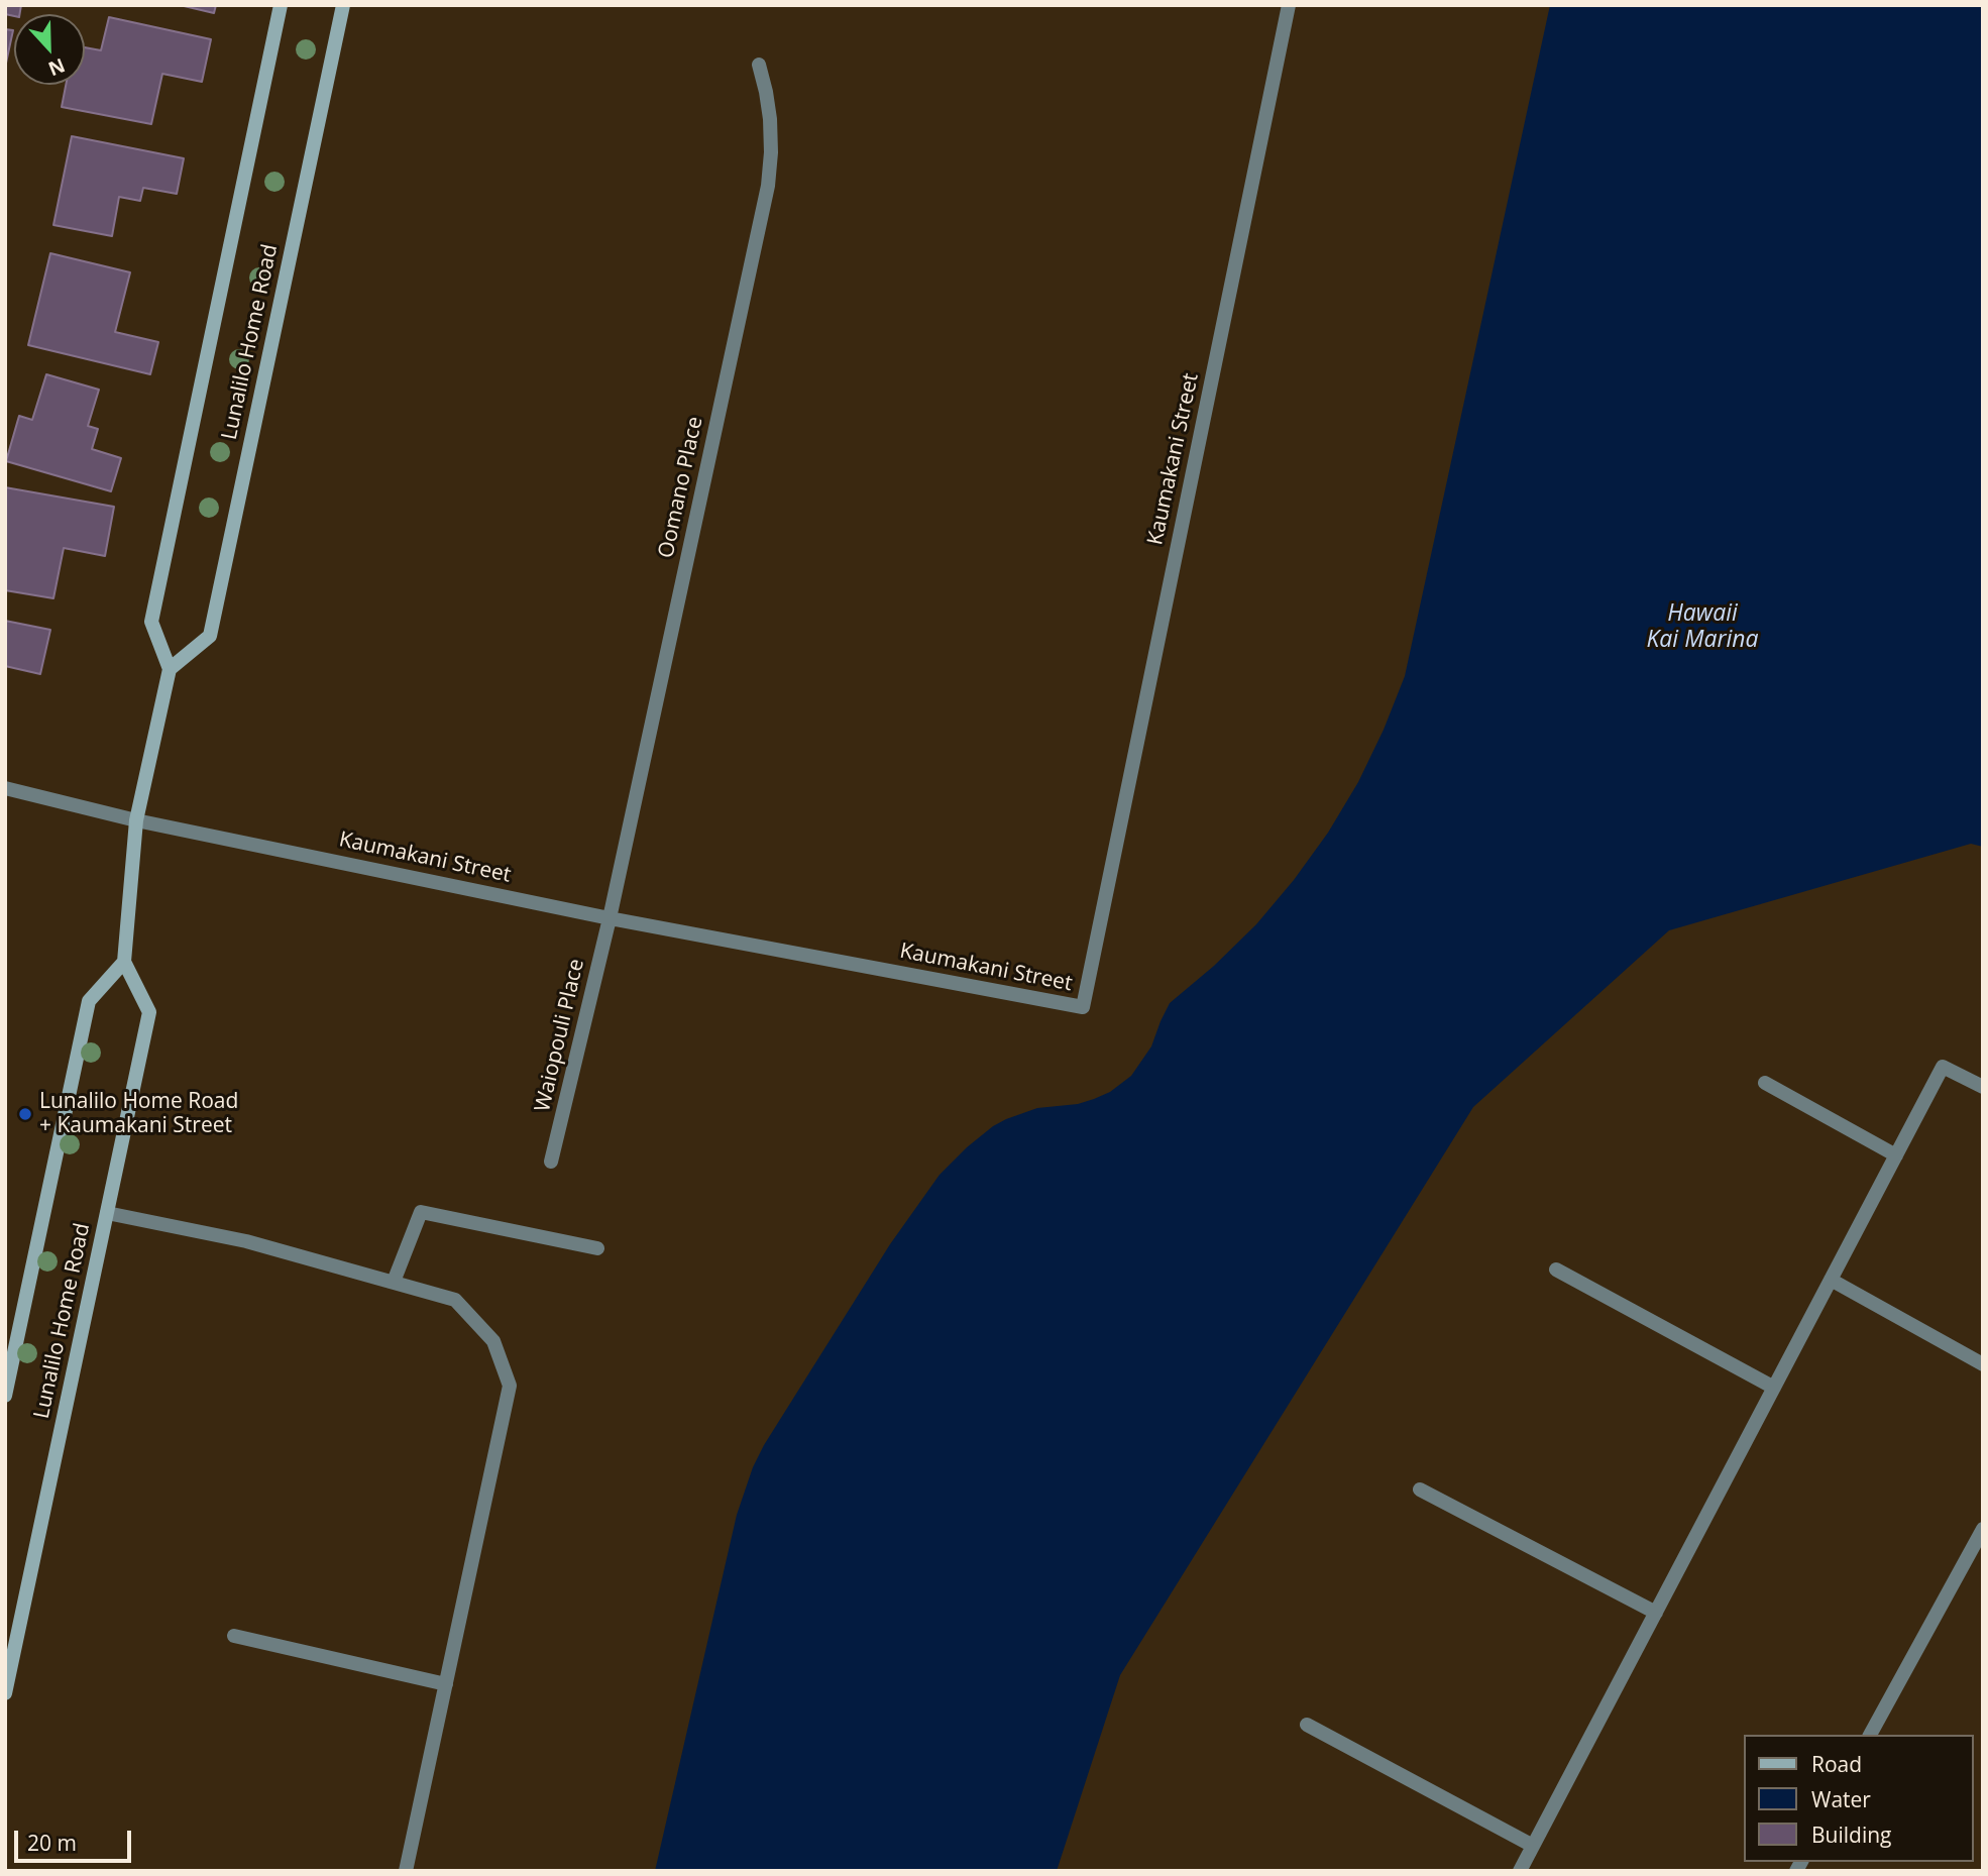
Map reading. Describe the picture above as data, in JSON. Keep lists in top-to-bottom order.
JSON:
{
  "streets": {
    "main road": ["Lunalilo Home Road"],
    "street": ["Kaumakani Street", "Oomano Place", "Waiopouli Place"]
  },
  "crossings": [
    ["Kaumakani Street", "Oomano Place"],
    ["Kaumakani Street", "Waiopouli Place"],
    ["Oomano Place", "Waiopouli Place"]
  ],
  "water": ["Hawaii Kai Marina"],
  "places": ["Lunalilo Home Road + Kaumakani Street"],
  "legend": ["Road", "Water", "Building"],
  "scale_bar": "20 m",
  "north": "bottom"
}
